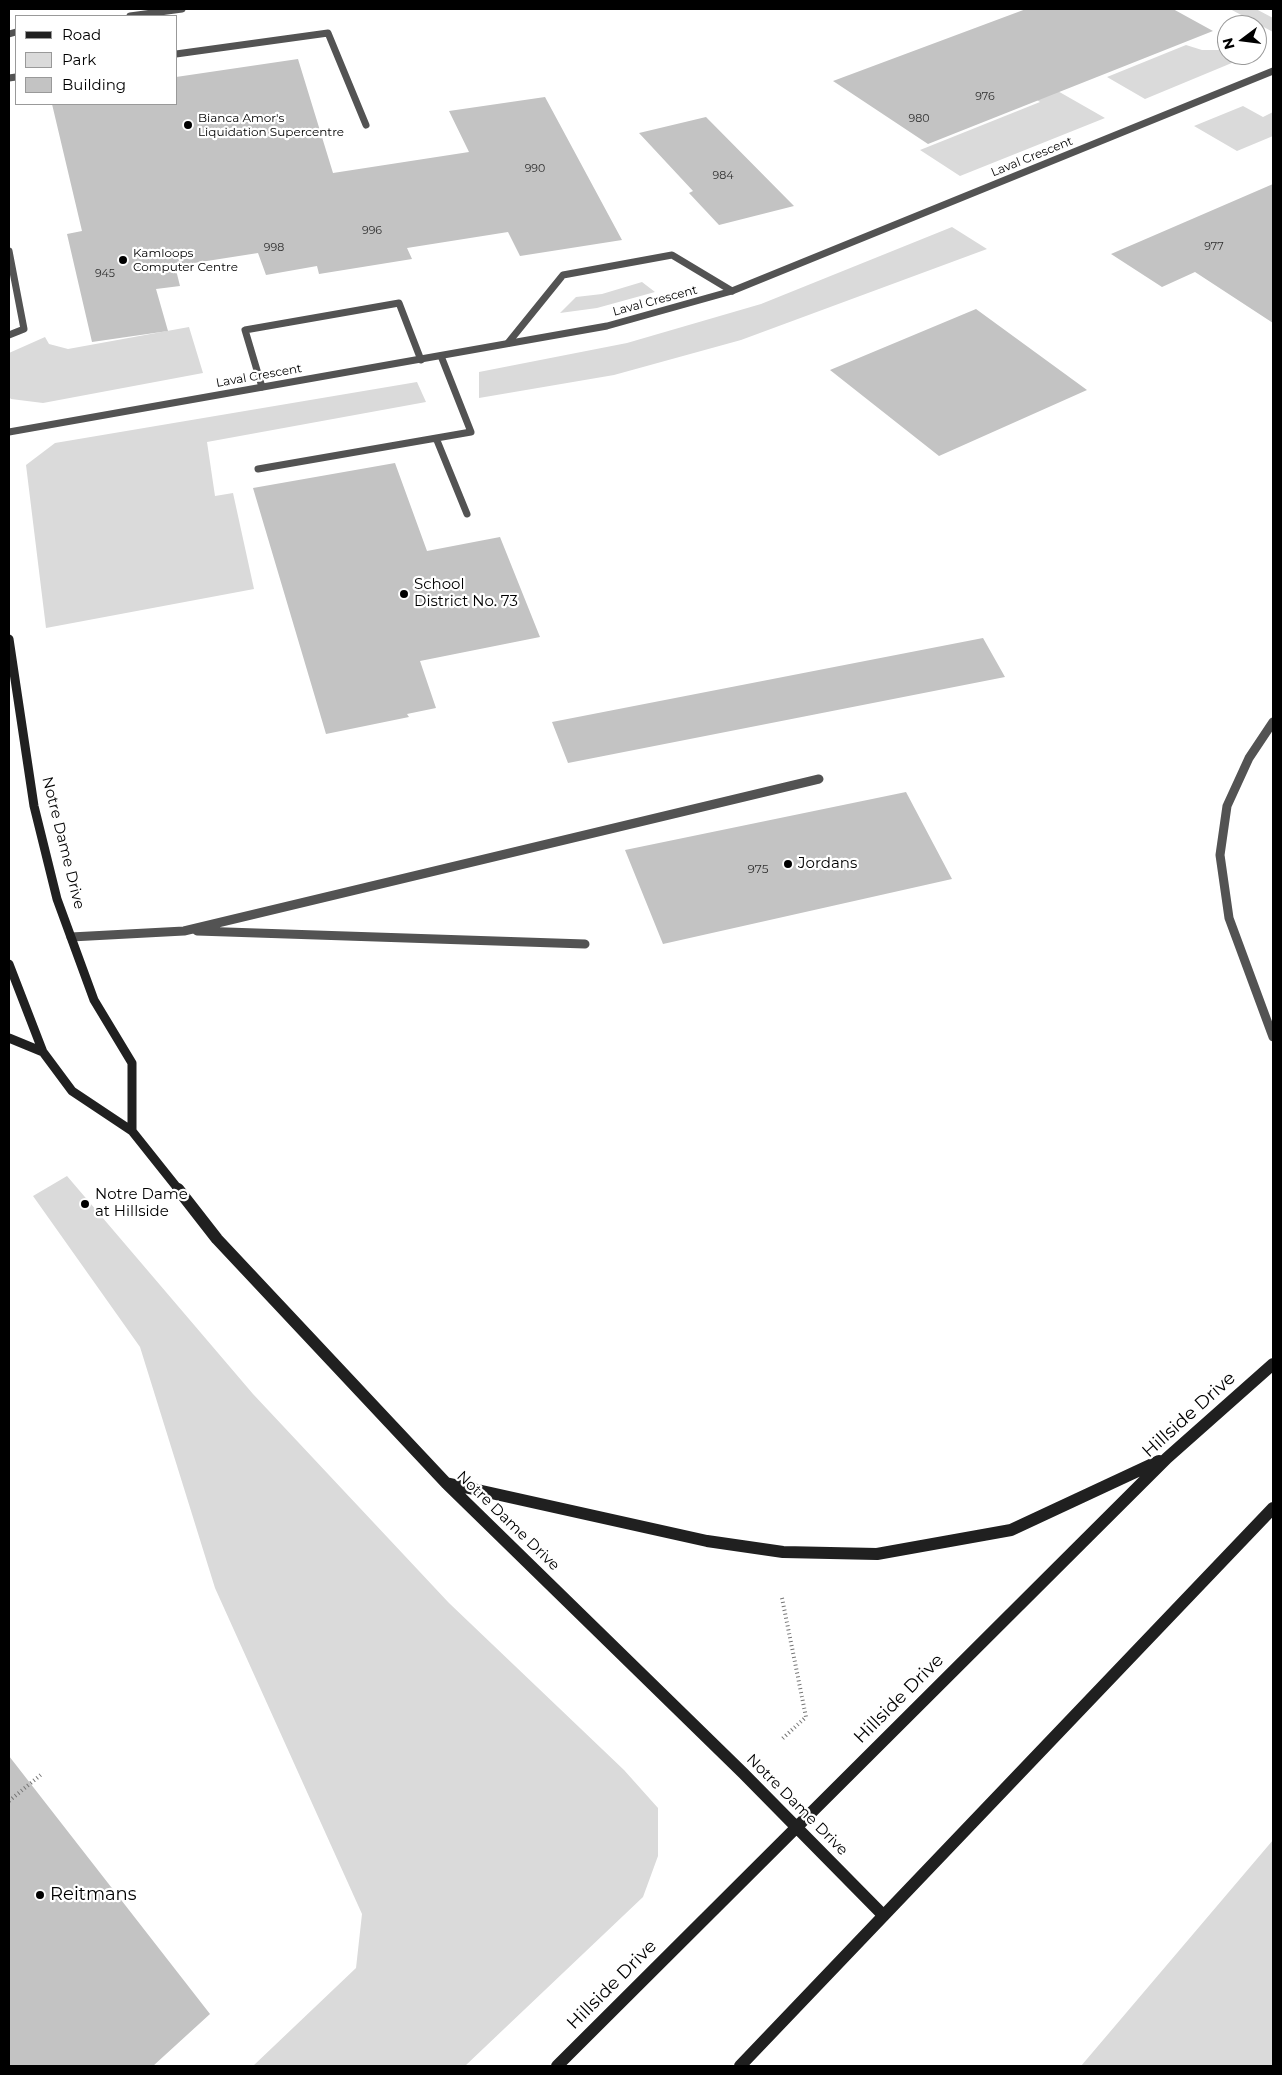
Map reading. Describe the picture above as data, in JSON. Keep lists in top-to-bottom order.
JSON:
{
  "streets": {
    "main road": ["Notre Dame Drive", "Hillside Drive"],
    "street": ["Laval Crescent"]
  },
  "crossings": [
    ["Notre Dame Drive", "Hillside Drive"]
  ],
  "places": [
    "Bianca Amor's Liquidation Supercentre",
    "Kamloops Computer Centre",
    "School District No. 73",
    "Jordans",
    "Notre Dame at Hillside",
    "Reitmans"
  ],
  "house_numbers": [
    "976",
    "980",
    "990",
    "984",
    "996",
    "977",
    "998",
    "945",
    "975"
  ],
  "legend": ["Road", "Park", "Building"],
  "north": "left"
}
